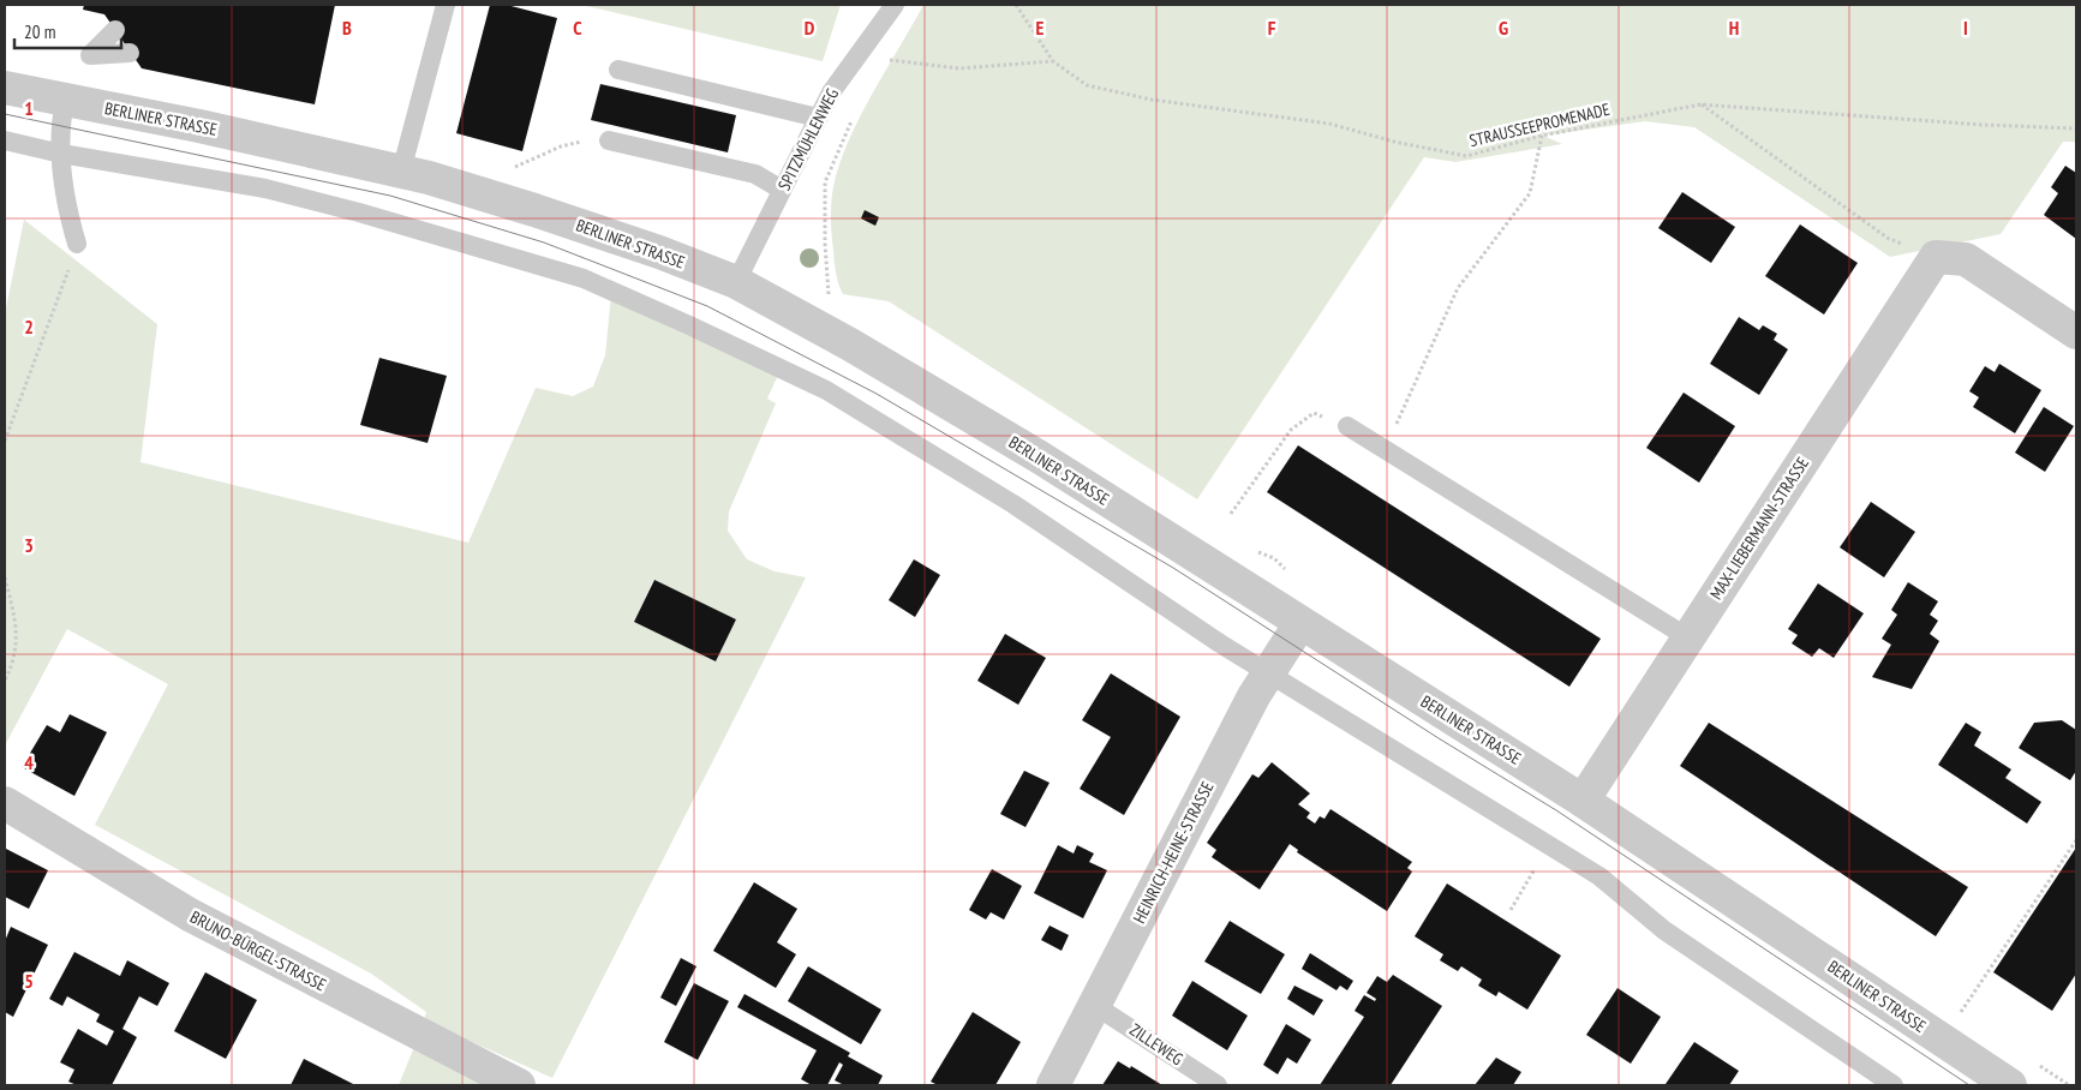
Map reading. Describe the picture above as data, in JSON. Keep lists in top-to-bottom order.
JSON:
{
  "streets": {
    "street": [
      "BERLINER STRASSE",
      "MAX-LIEBERMANN-STRASSE",
      "HEINRICH-HEINE-STRASSE",
      "BRUNO-BÜRGEL-STRASSE"
    ],
    "lane": ["SPITZMÜHLENWEG", "ZILLEWEG"],
    "path": ["STRAUSSEEPROMENADE"]
  },
  "crossings": [
    ["BERLINER STRASSE", "SPITZMÜHLENWEG"],
    ["BERLINER STRASSE", "MAX-LIEBERMANN-STRASSE"],
    ["BERLINER STRASSE", "HEINRICH-HEINE-STRASSE"],
    ["HEINRICH-HEINE-STRASSE", "ZILLEWEG"]
  ],
  "scale_bar": "20 m",
  "grid": {
    "columns": [
      "B",
      "C",
      "D",
      "E",
      "F",
      "G",
      "H",
      "I"
    ],
    "rows": [
      "1",
      "2",
      "3",
      "4",
      "5"
    ]
  }
}
